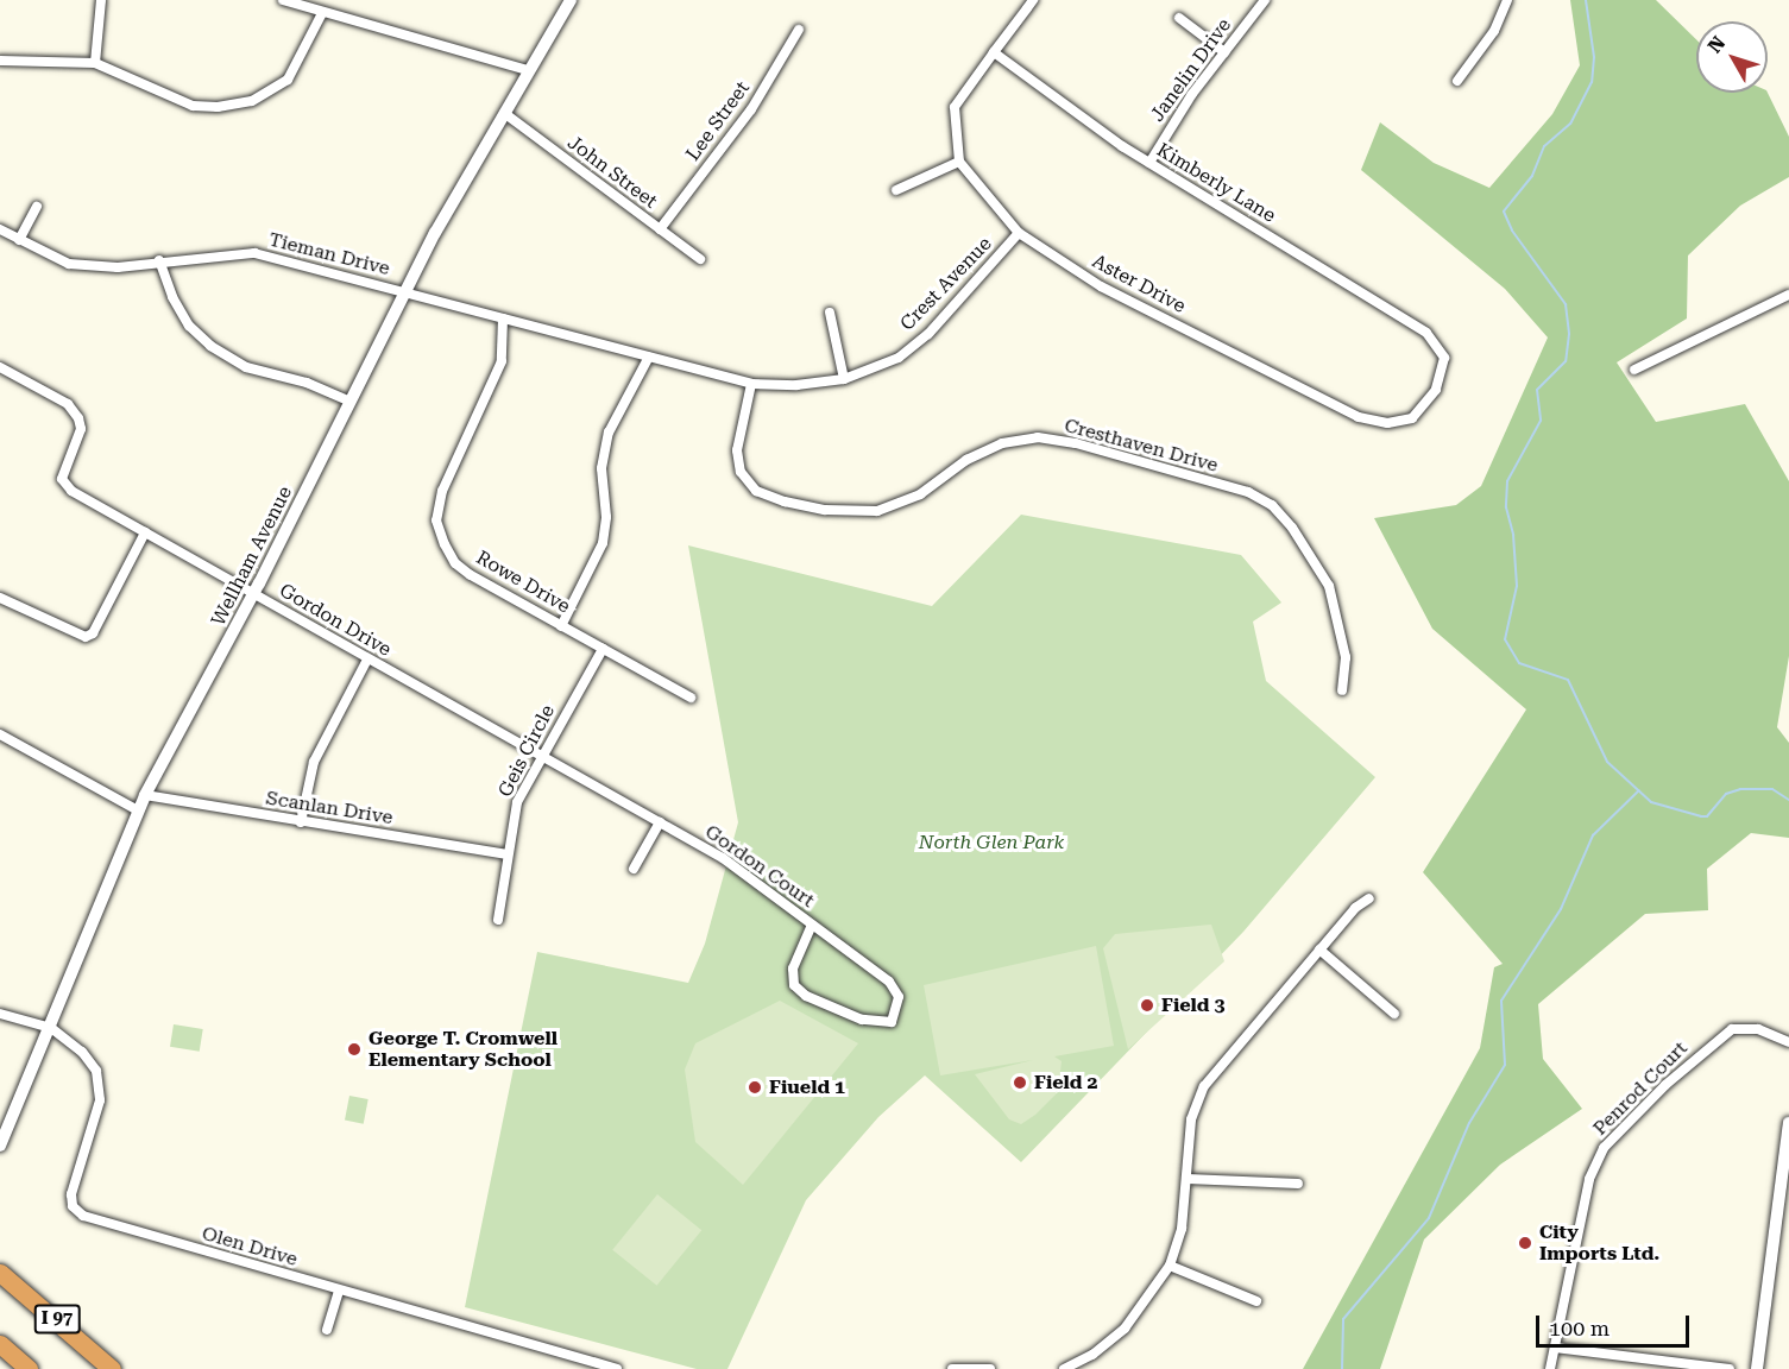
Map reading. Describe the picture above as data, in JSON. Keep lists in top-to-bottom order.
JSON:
{
  "streets": {
    "highway": ["I 97"],
    "street": [
      "Janelin Drive",
      "Lee Street",
      "John Street",
      "Kimberly Lane",
      "Tieman Drive",
      "Crest Avenue",
      "Aster Drive",
      "Cresthaven Drive",
      "Wellham Avenue",
      "Rowe Drive",
      "Gordon Drive",
      "Geis Circle",
      "Scanlan Drive",
      "Gordon Court",
      "Penrod Court",
      "Olen Drive"
    ]
  },
  "crossings": [
    ["Janelin Drive", "Kimberly Lane"],
    ["Lee Street", "John Street"],
    ["John Street", "Wellham Avenue"],
    ["Kimberly Lane", "Aster Drive"],
    ["Tieman Drive", "Crest Avenue"],
    ["Tieman Drive", "Wellham Avenue"],
    ["Tieman Drive", "Rowe Drive"],
    ["Crest Avenue", "Aster Drive"],
    ["Crest Avenue", "Cresthaven Drive"],
    ["Wellham Avenue", "Gordon Drive"],
    ["Wellham Avenue", "Scanlan Drive"],
    ["Wellham Avenue", "Olen Drive"],
    ["Rowe Drive", "Geis Circle"],
    ["Gordon Drive", "Geis Circle"],
    ["Gordon Drive", "Gordon Court"],
    ["Geis Circle", "Scanlan Drive"]
  ],
  "parks": ["North Glen Park"],
  "places": [
    "Field 3",
    "George T. Cromwell Elementary School",
    "Field 2",
    "Fiueld 1",
    "City Imports Ltd."
  ],
  "scale_bar": "100 m",
  "north": "top left"
}
